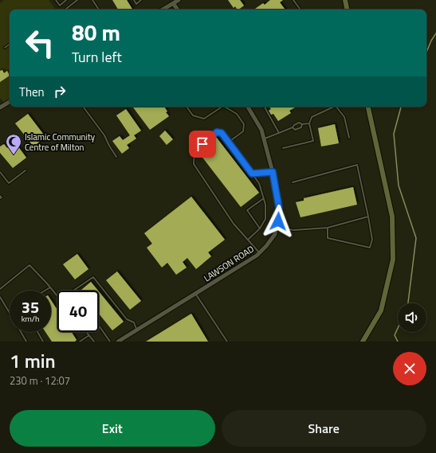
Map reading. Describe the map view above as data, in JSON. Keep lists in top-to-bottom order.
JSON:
{
  "streets": {
    "street": ["LAWSON ROAD"]
  },
  "places": {
    "mosque": ["Islamic Community Centre of Milton"]
  },
  "page": {
    "turn": ["80 m", "Turn left"],
    "then": "Then",
    "speed": "35 km/h",
    "limit": "40",
    "heading": ["1 min", "230 m · 12:07"],
    "buttons": ["Exit", "Share"]
  }
}
